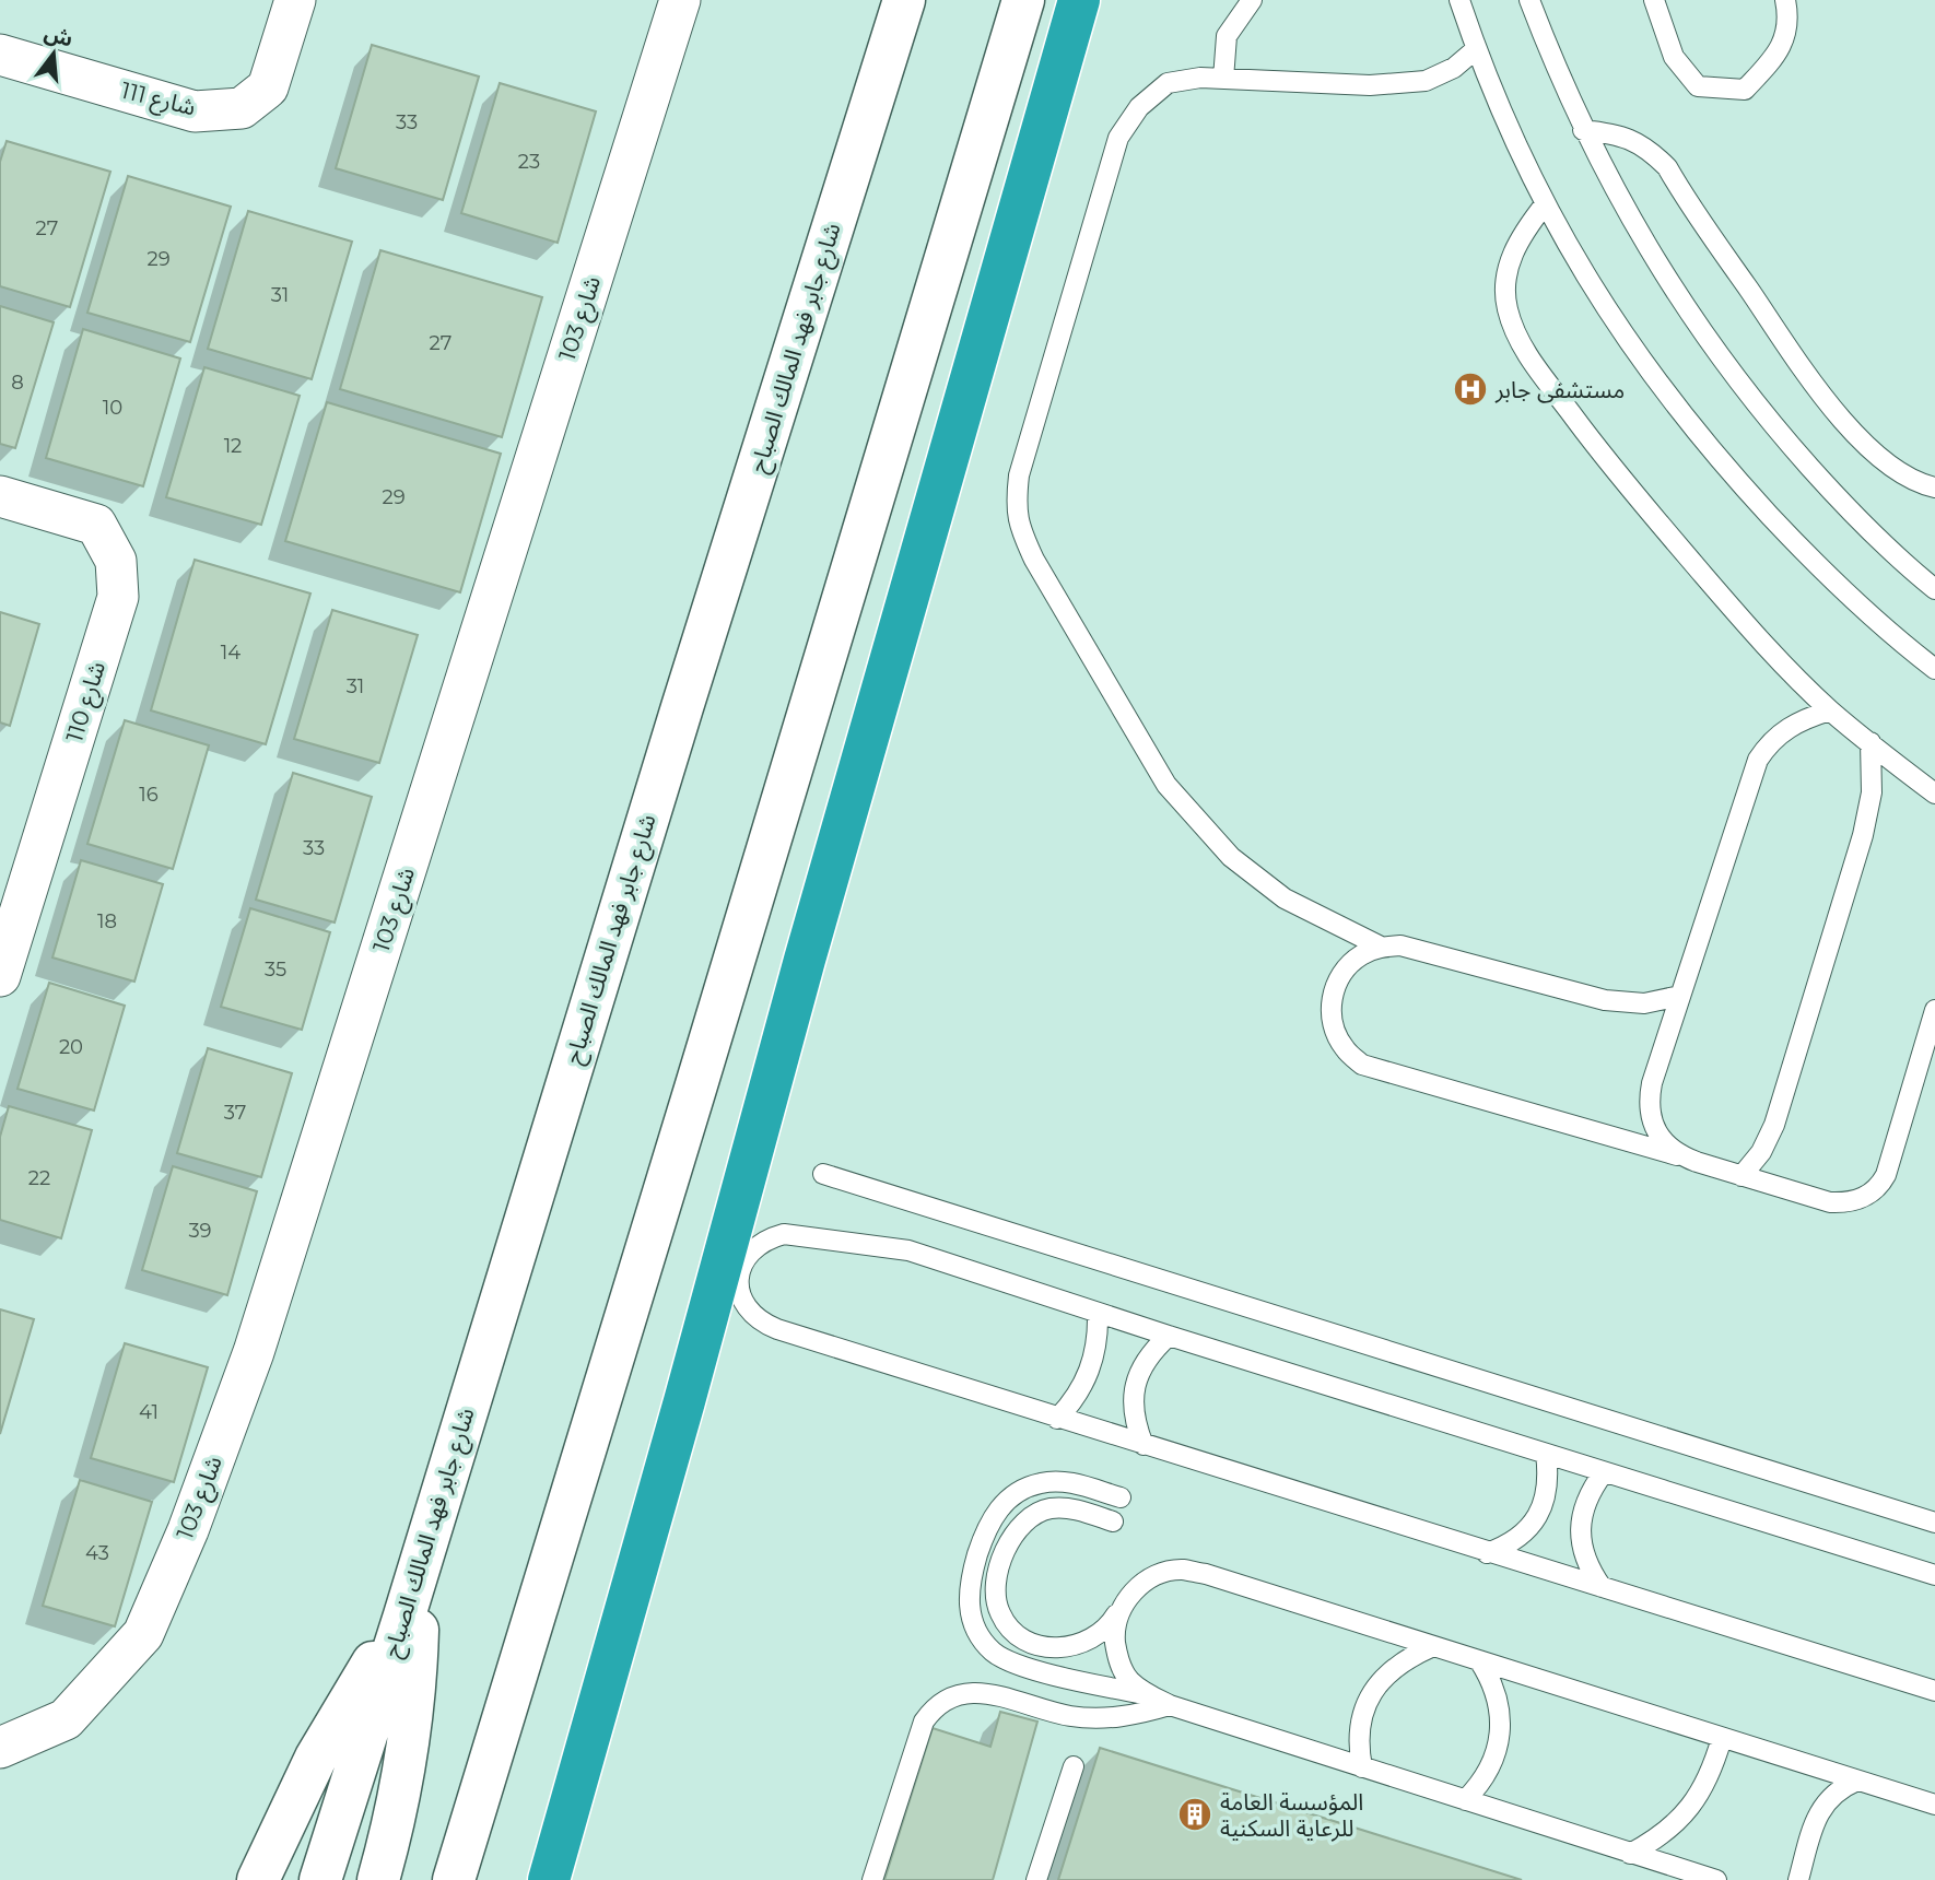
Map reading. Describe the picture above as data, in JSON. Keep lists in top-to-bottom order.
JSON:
{
  "streets": {
    "street": [
      "شارع 111",
      "شارع 103",
      "شارع جابر فهد المالك الصباح",
      "شارع 110"
    ]
  },
  "places": {
    "hospital": ["مستشفى جابر"],
    "building": ["المؤسسة العامة للرعاية السكنية"]
  },
  "house_numbers": [
    "33",
    "23",
    "27",
    "29",
    "31",
    "27",
    "8",
    "10",
    "12",
    "29",
    "14",
    "31",
    "16",
    "33",
    "18",
    "35",
    "20",
    "37",
    "22",
    "39",
    "41",
    "43"
  ],
  "north": "top"
}
